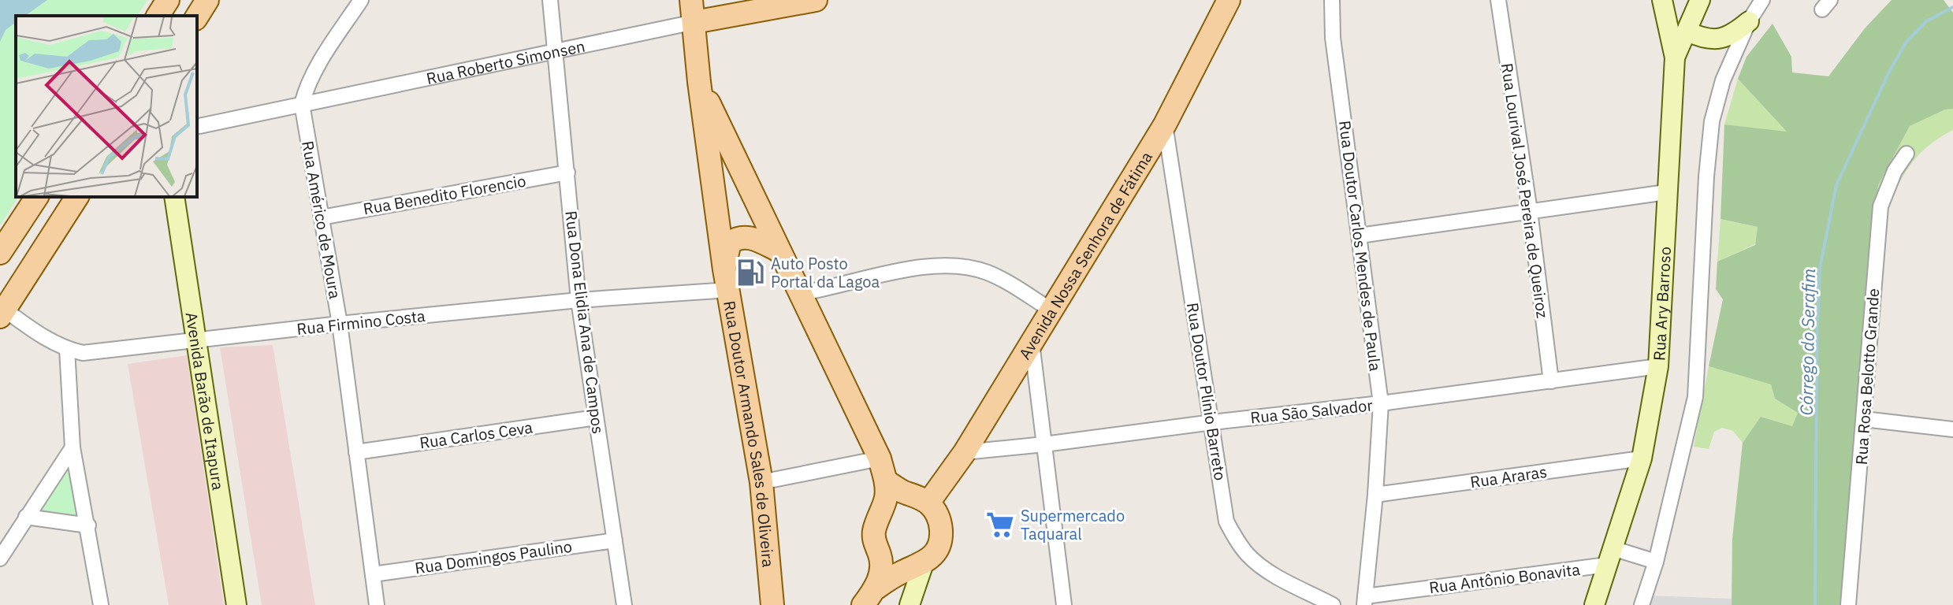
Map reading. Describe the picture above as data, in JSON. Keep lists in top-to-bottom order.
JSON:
{
  "streets": {
    "main road": [
      "Rua Roberto Simonsen",
      "Avenida Nossa Senhora de Fátima",
      "Rua Ary Barroso",
      "Avenida Barão de Itapura",
      "Rua Doutor Armando Sales de Oliveira"
    ],
    "street": [
      "Rua Lourival José Pereira de Queiroz",
      "Rua Benedito Florencio",
      "Rua Américo de Moura",
      "Rua Doutor Carlos Mendes de Paula",
      "Rua Firmino Costa",
      "Rua Dona Elidia Ana de Campos",
      "Rua Rosa Belotto Grande",
      "Rua Doutor Plínio Barreto",
      "Rua São Salvador",
      "Rua Carlos Ceva",
      "Rua Araras",
      "Rua Domingos Paulino",
      "Rua Antônio Bonavita"
    ]
  },
  "crossings": [
    ["Rua Roberto Simonsen", "Rua Américo de Moura"],
    ["Rua Roberto Simonsen", "Rua Dona Elidia Ana de Campos"],
    ["Rua Roberto Simonsen", "Rua Doutor Armando Sales de Oliveira"],
    ["Rua Lourival José Pereira de Queiroz", "Rua São Salvador"],
    ["Rua Benedito Florencio", "Rua Américo de Moura"],
    ["Rua Benedito Florencio", "Rua Dona Elidia Ana de Campos"],
    ["Rua Américo de Moura", "Rua Firmino Costa"],
    ["Rua Américo de Moura", "Rua Carlos Ceva"],
    ["Rua Américo de Moura", "Rua Domingos Paulino"],
    ["Rua Doutor Carlos Mendes de Paula", "Rua São Salvador"],
    ["Rua Doutor Carlos Mendes de Paula", "Rua Araras"],
    ["Rua Doutor Carlos Mendes de Paula", "Rua Antônio Bonavita"],
    ["Avenida Nossa Senhora de Fátima", "Rua Doutor Plínio Barreto"],
    ["Avenida Nossa Senhora de Fátima", "Rua São Salvador"],
    ["Rua Ary Barroso", "Rua São Salvador"],
    ["Rua Ary Barroso", "Rua Araras"],
    ["Rua Ary Barroso", "Rua Antônio Bonavita"],
    ["Rua Firmino Costa", "Rua Dona Elidia Ana de Campos"],
    ["Rua Firmino Costa", "Avenida Barão de Itapura"],
    ["Rua Firmino Costa", "Rua Doutor Armando Sales de Oliveira"],
    ["Rua Dona Elidia Ana de Campos", "Rua Carlos Ceva"],
    ["Rua Dona Elidia Ana de Campos", "Rua Domingos Paulino"],
    ["Rua Doutor Plínio Barreto", "Rua São Salvador"]
  ],
  "water": ["Córrego do Serafim"],
  "places": {
    "fuel station": ["Auto Posto Portal da Lagoa"],
    "supermarket": ["Supermercado Taquaral"]
  }
}
